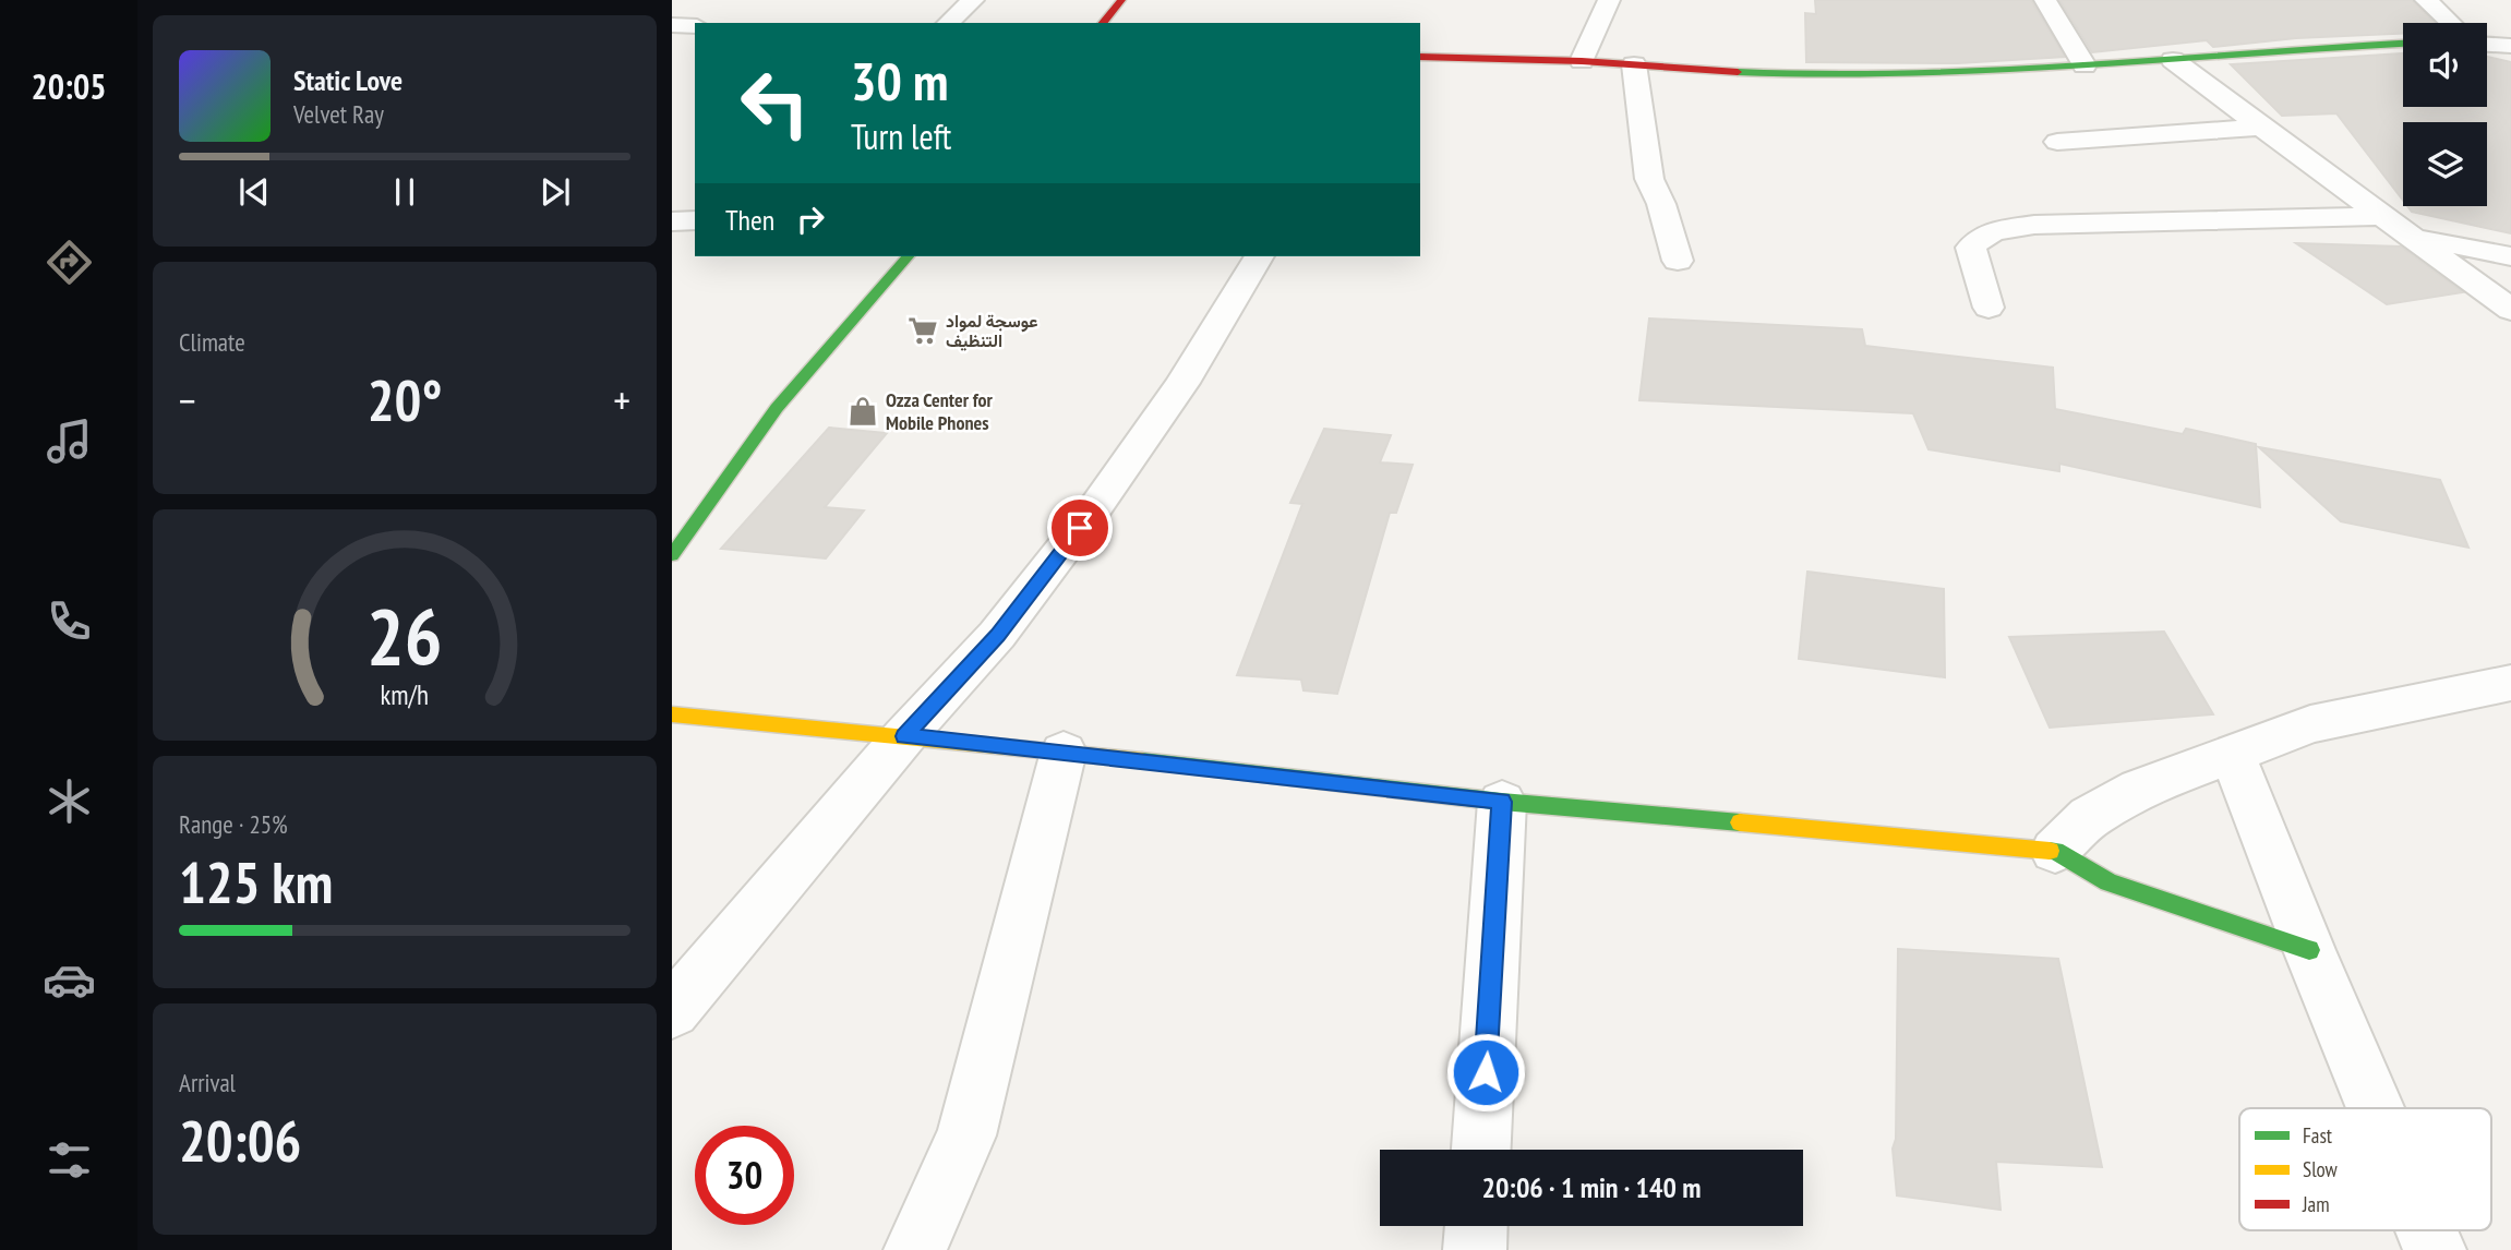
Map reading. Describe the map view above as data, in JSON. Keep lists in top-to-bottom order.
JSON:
{
  "places": {
    "supermarket": ["عوسجة لمواد التنظيف"],
    "shop": ["Ozza Center for Mobile Phones"]
  },
  "legend": ["Fast", "Slow", "Jam"],
  "page": {
    "tabs": "20:05",
    "turn": ["30 m", "Turn left"],
    "song": ["Static Love", "Velvet Ray"],
    "then": "Then",
    "tile": [
      "Climate",
      ["Range · 25%", "125 km"],
      ["Arrival", "20:06"]
    ],
    "heat": ["−", "20°", "+"],
    "limit": "30",
    "trip": "20:06 · 1 min · 140 m",
    "gauge": ["26", "km/h"]
  }
}
